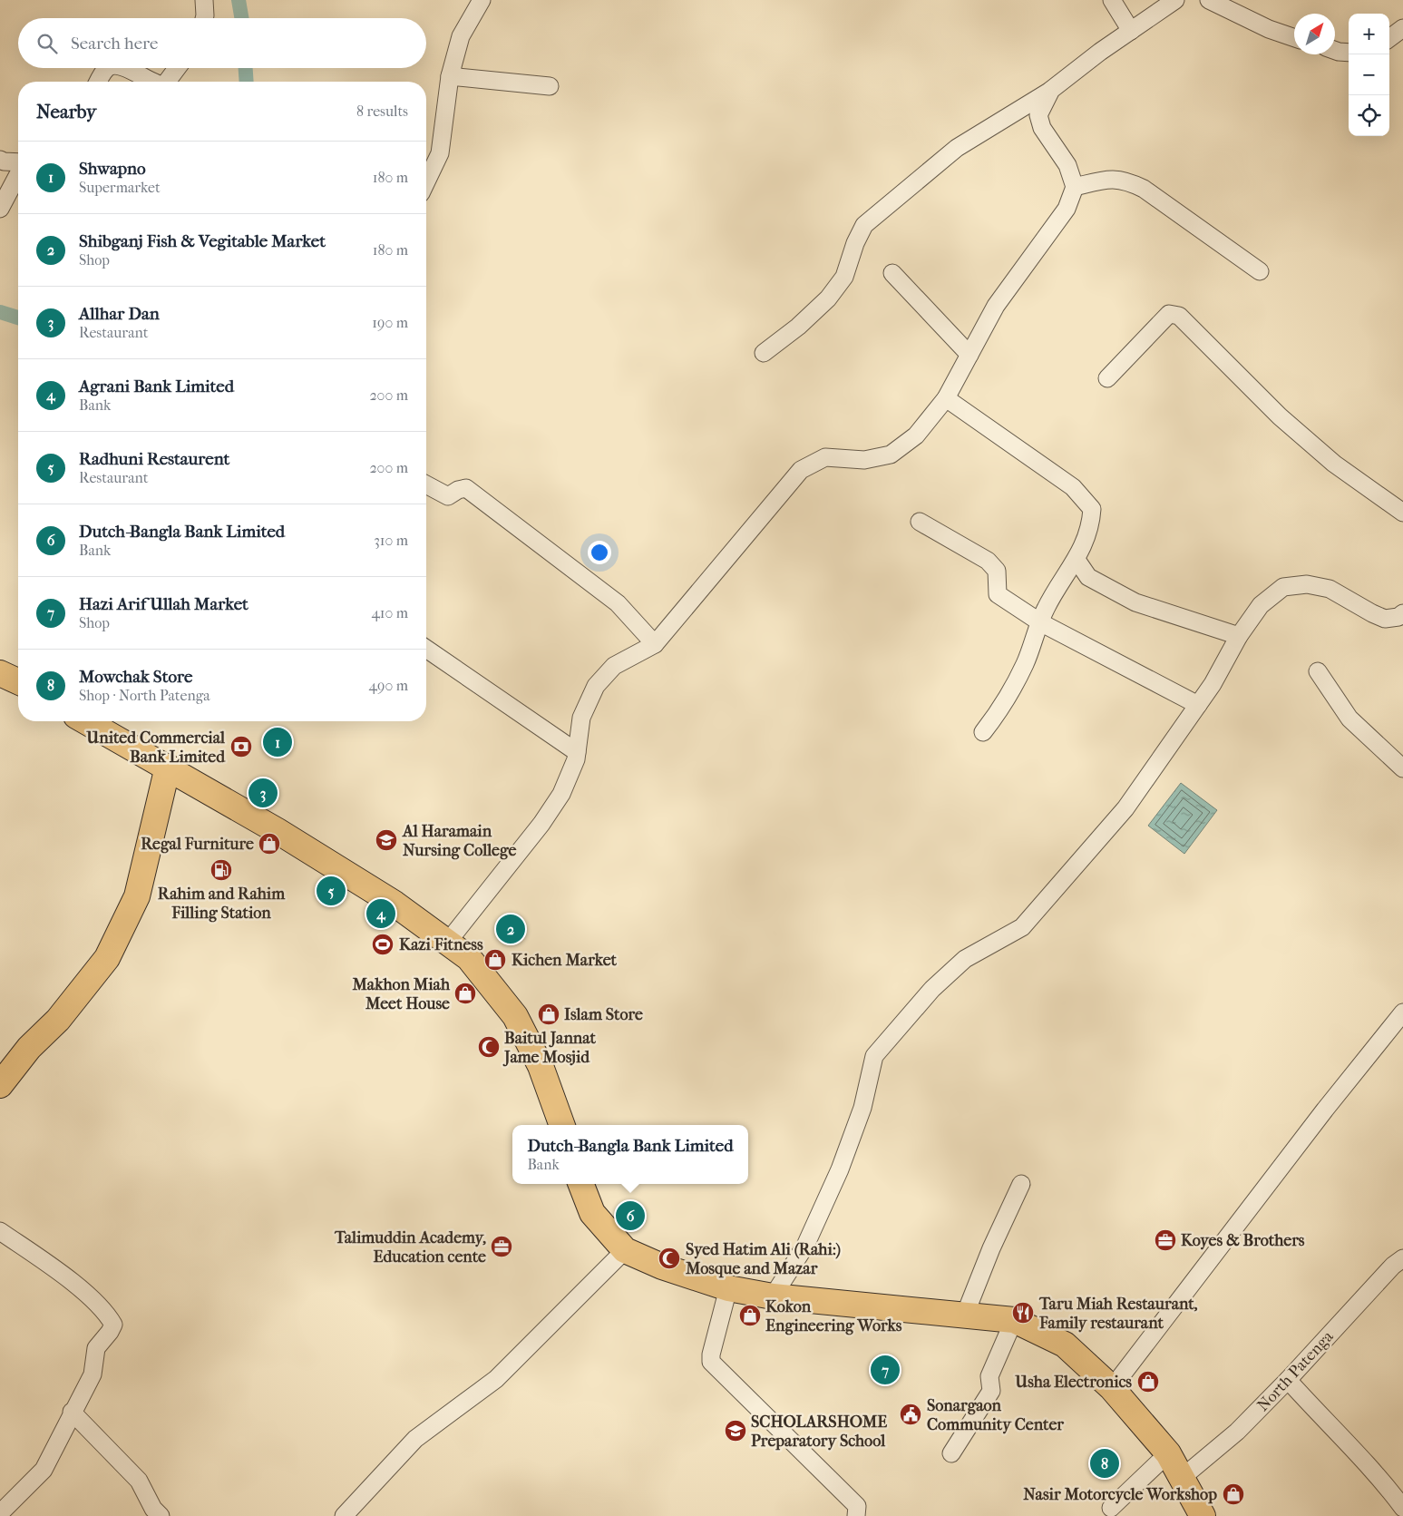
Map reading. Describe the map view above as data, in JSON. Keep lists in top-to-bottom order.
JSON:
{
  "streets": {
    "street": ["North Patenga"]
  },
  "places": {
    "bank": ["United Commercial Bank Limited"],
    "school or university": ["Al Haramain Nursing College", "SCHOLARSHOME Preparatory School"],
    "shop": [
      "Regal Furniture",
      "Kichen Market",
      "Makhon Miah Meet House",
      "Islam Store",
      "Kokon Engineering Works",
      "Usha Electronics",
      "Nasir Motorcycle Workshop"
    ],
    "fuel station": ["Rahim and Rahim Filling Station"],
    "sports": ["Kazi Fitness"],
    "mosque": ["Baitul Jannat Jame Mosjid", "Syed Hatim Ali (Rahi:) Mosque and Mazar"],
    "office": ["Koyes & Brothers", "Talimuddin Academy, Education cente"],
    "restaurant": ["Taru Miah Restaurant, Family restaurant"],
    "public building": ["Sonargaon Community Center"]
  },
  "north": "top right",
  "page": {
    "map_buttons": ["+", "−"],
    "search": "Search here",
    "heading": ["Nearby", "8 results"],
    "list": [
      {
        "mark": "1",
        "name": "Shwapno",
        "note": "Supermarket",
        "value": "180 m"
      },
      {
        "mark": "2",
        "name": "Shibganj Fish & Vegitable Market",
        "note": "Shop",
        "value": "180 m"
      },
      {
        "mark": "3",
        "name": "Allhar Dan",
        "note": "Restaurant",
        "value": "190 m"
      },
      {
        "mark": "4",
        "name": "Agrani Bank Limited",
        "note": "Bank",
        "value": "200 m"
      },
      {
        "mark": "5",
        "name": "Radhuni Restaurent",
        "note": "Restaurant",
        "value": "200 m"
      },
      {
        "mark": "6",
        "name": "Dutch-Bangla Bank Limited",
        "note": "Bank",
        "value": "310 m"
      },
      {
        "mark": "7",
        "name": "Hazi Arif Ullah Market",
        "note": "Shop",
        "value": "410 m"
      },
      {
        "mark": "8",
        "name": "Mowchak Store",
        "note": "Shop · North Patenga",
        "value": "490 m"
      }
    ],
    "pins": [
      "1",
      "3",
      "5",
      "4",
      "2",
      "6",
      "7",
      "8"
    ],
    "popup": ["Dutch-Bangla Bank Limited", "Bank"]
  }
}
